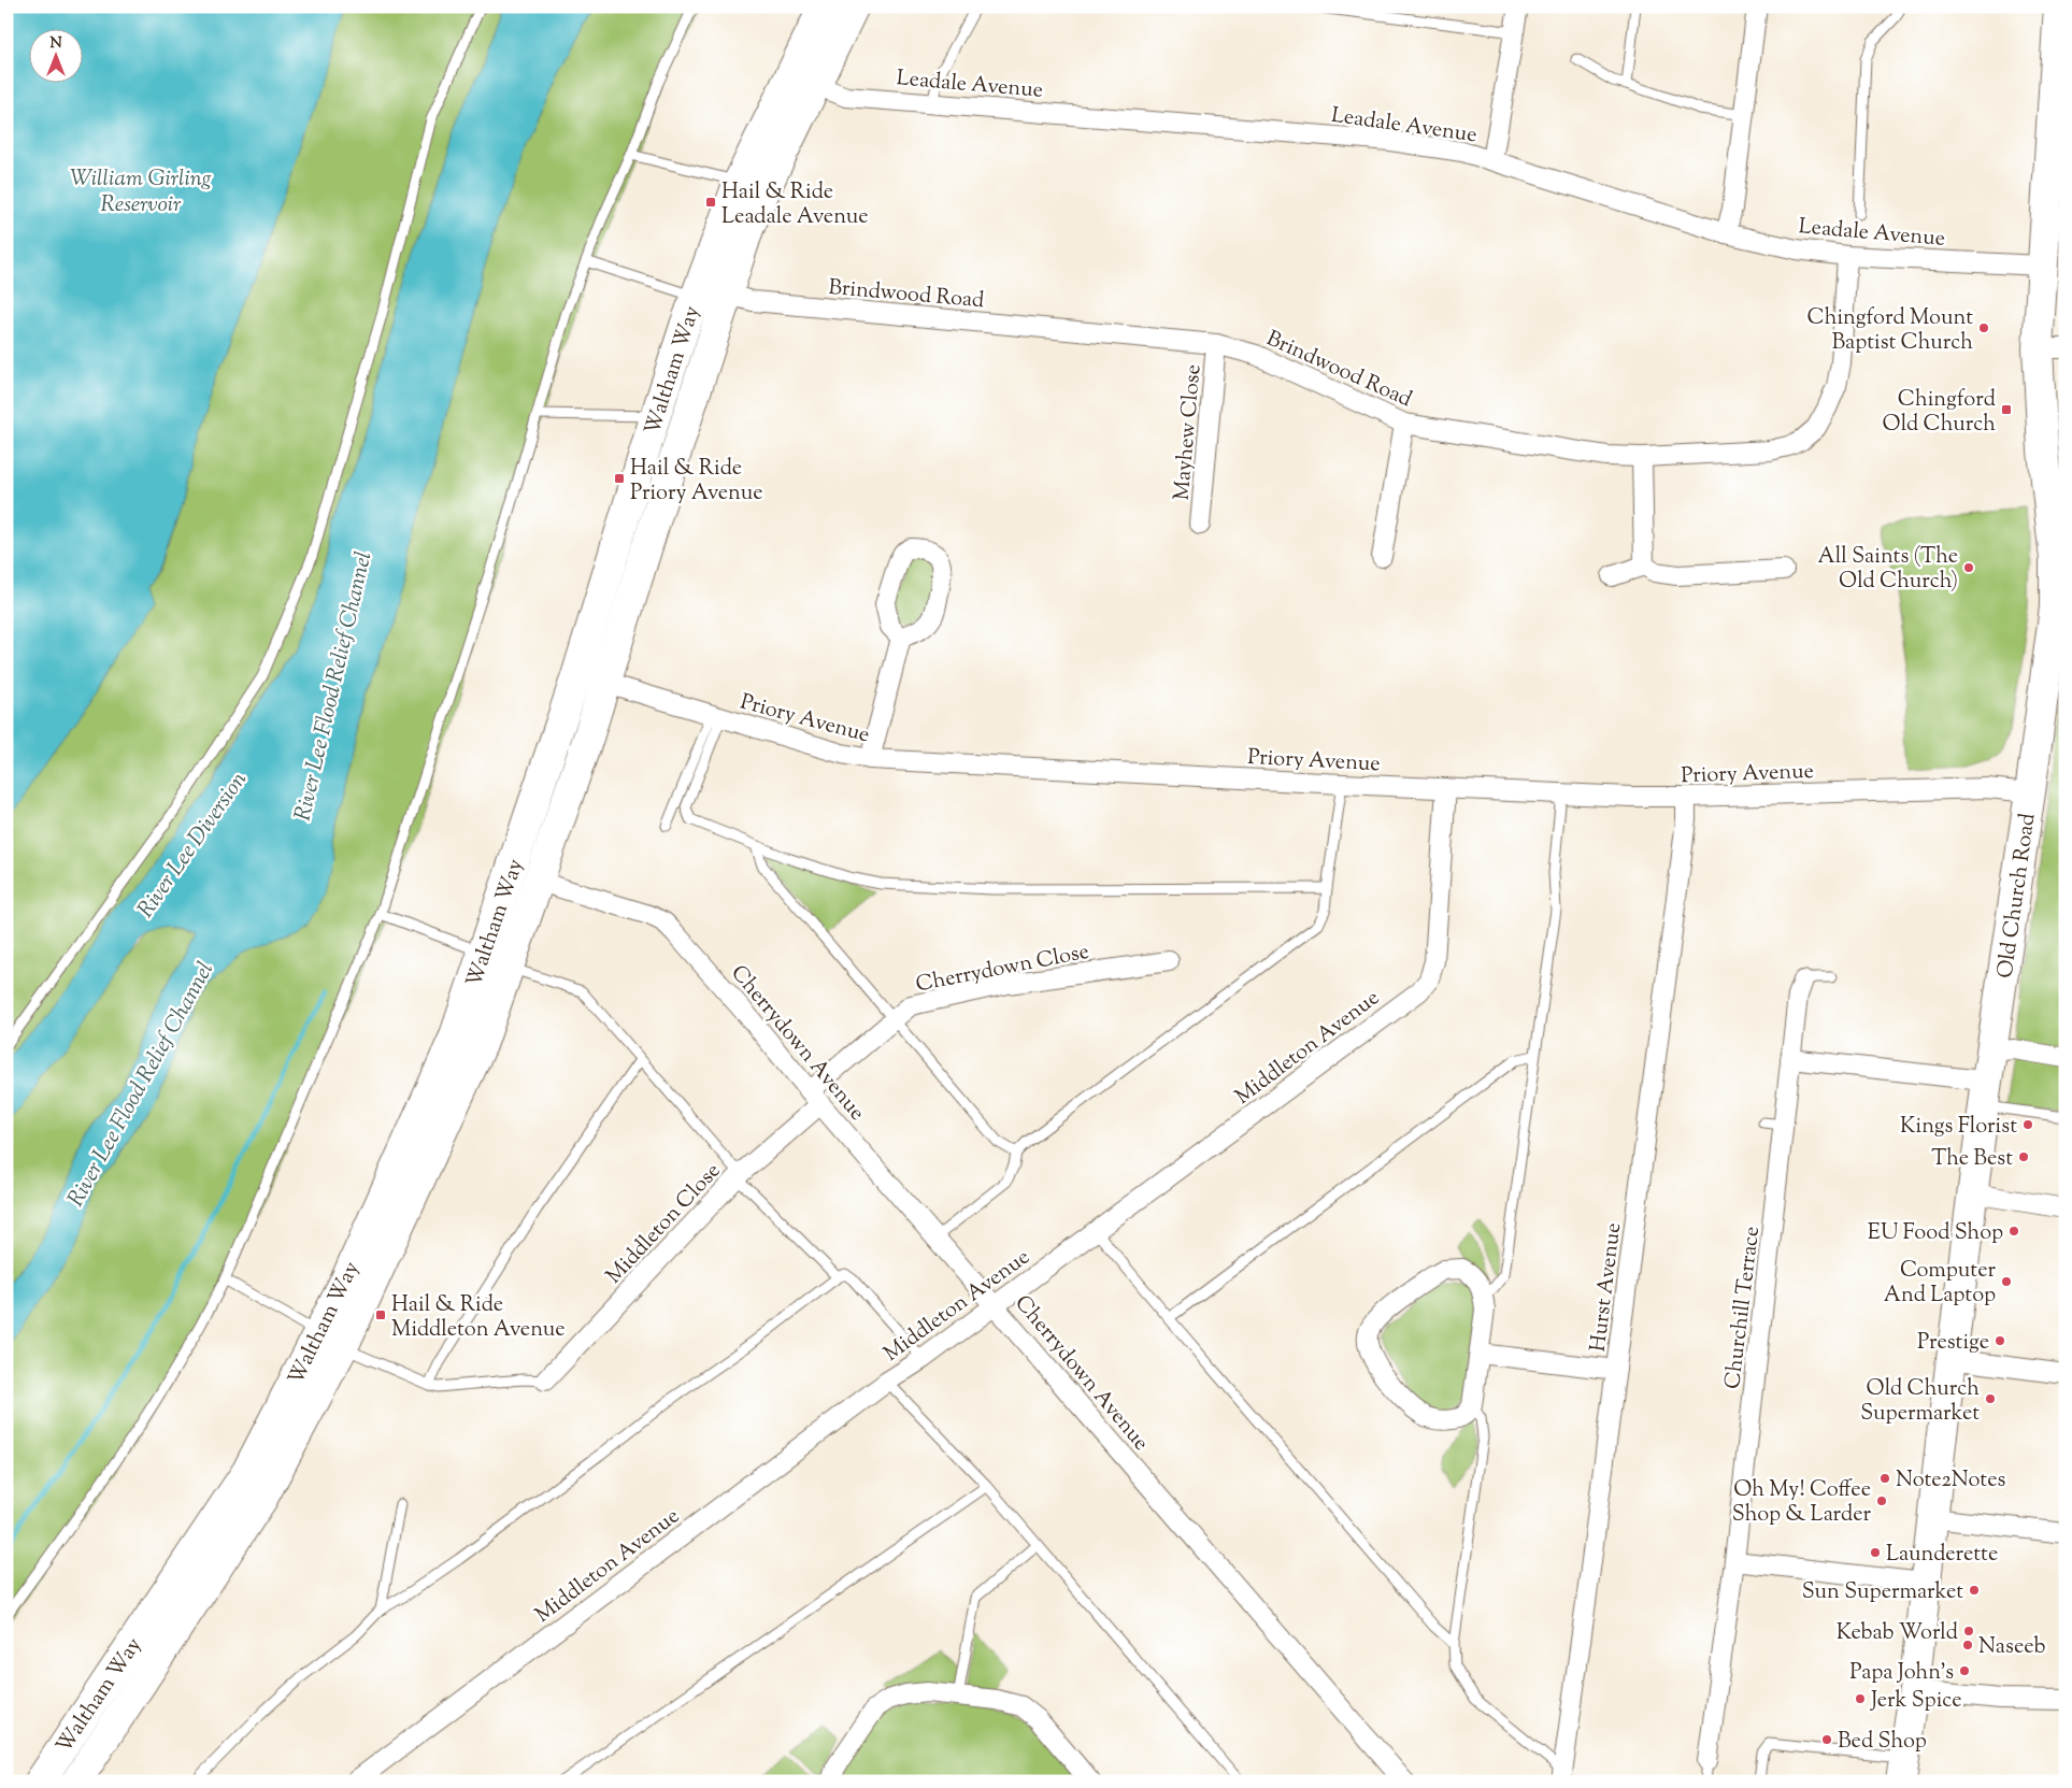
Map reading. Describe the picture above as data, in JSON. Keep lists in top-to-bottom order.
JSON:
{
  "streets": {
    "main road": ["Waltham Way", "Old Church Road"],
    "street": [
      "Leadale Avenue",
      "Brindwood Road",
      "Mayhew Close",
      "Priory Avenue",
      "Cherrydown Close",
      "Cherrydown Avenue",
      "Middleton Avenue",
      "Middleton Close",
      "Hurst Avenue",
      "Churchill Terrace"
    ]
  },
  "crossings": [
    ["Leadale Avenue", "Brindwood Road"],
    ["Leadale Avenue", "Waltham Way"],
    ["Leadale Avenue", "Old Church Road"],
    ["Brindwood Road", "Waltham Way"],
    ["Brindwood Road", "Mayhew Close"],
    ["Waltham Way", "Priory Avenue"],
    ["Waltham Way", "Cherrydown Avenue"],
    ["Priory Avenue", "Old Church Road"],
    ["Priory Avenue", "Middleton Avenue"],
    ["Priory Avenue", "Hurst Avenue"],
    ["Cherrydown Close", "Cherrydown Avenue"],
    ["Cherrydown Close", "Middleton Close"],
    ["Cherrydown Avenue", "Middleton Avenue"],
    ["Cherrydown Avenue", "Middleton Close"]
  ],
  "water": ["William Girling Reservoir", "River Lee Flood Relief Channel", "River Lee Diversion"],
  "places": {
    "transit": [
      "Hail & Ride Leadale Avenue",
      "Chingford Old Church",
      "Hail & Ride Priory Avenue",
      "Hail & Ride Middleton Avenue"
    ],
    "other": [
      "Chingford Mount Baptist Church",
      "All Saints (The Old Church)",
      "Kings Florist",
      "The Best",
      "EU Food Shop",
      "Computer And Laptop",
      "Prestige",
      "Old Church Supermarket",
      "Note2Notes",
      "Oh My! Coffee Shop & Larder",
      "Launderette",
      "Sun Supermarket",
      "Kebab World",
      "Naseeb",
      "Papa John's",
      "Jerk Spice",
      "Bed Shop"
    ]
  },
  "north": "top"
}
